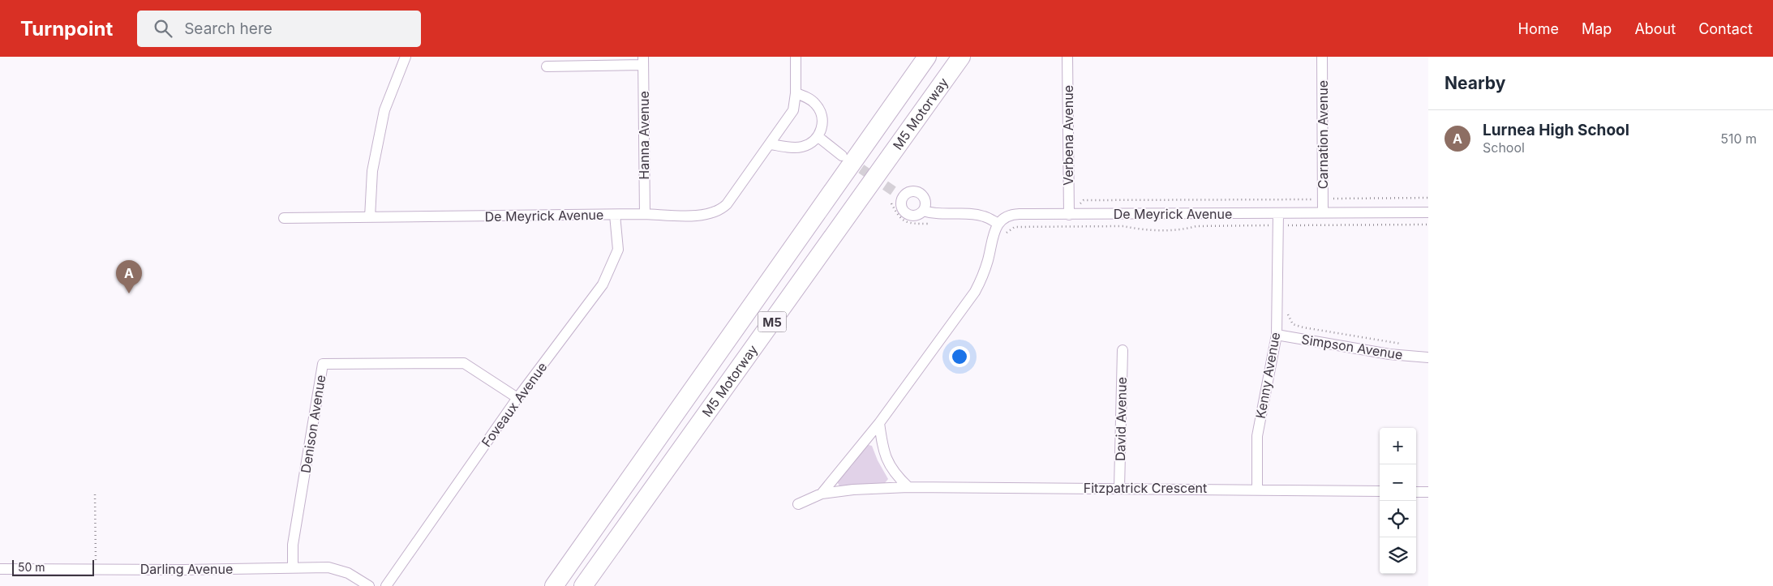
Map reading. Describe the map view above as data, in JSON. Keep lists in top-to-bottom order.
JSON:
{
  "streets": {
    "highway": ["M5 Motorway", "M5"],
    "street": [
      "Carnation Avenue",
      "Hanna Avenue",
      "Verbena Avenue",
      "De Meyrick Avenue",
      "Simpson Avenue",
      "Kenny Avenue",
      "Foveaux Avenue",
      "David Avenue",
      "Denison Avenue",
      "Fitzpatrick Crescent",
      "Darling Avenue"
    ]
  },
  "crossings": [
    ["Carnation Avenue", "De Meyrick Avenue"],
    ["Hanna Avenue", "De Meyrick Avenue"],
    ["Verbena Avenue", "De Meyrick Avenue"],
    ["De Meyrick Avenue", "Kenny Avenue"],
    ["De Meyrick Avenue", "Foveaux Avenue"],
    ["De Meyrick Avenue", "Fitzpatrick Crescent"],
    ["Simpson Avenue", "Kenny Avenue"],
    ["Kenny Avenue", "Fitzpatrick Crescent"],
    ["Foveaux Avenue", "Denison Avenue"],
    ["David Avenue", "Fitzpatrick Crescent"],
    ["Denison Avenue", "Darling Avenue"]
  ],
  "scale_bar": "50 m",
  "page": {
    "header": "Turnpoint",
    "search": "Search here",
    "nav": [
      "Home",
      "Map",
      "About",
      "Contact"
    ],
    "heading": "Nearby",
    "list": [
      {
        "mark": "A",
        "name": "Lurnea High School",
        "note": "School",
        "value": "510 m"
      }
    ],
    "pins": "A",
    "map_buttons": ["+", "−"],
    "scale": "50 m"
  }
}
